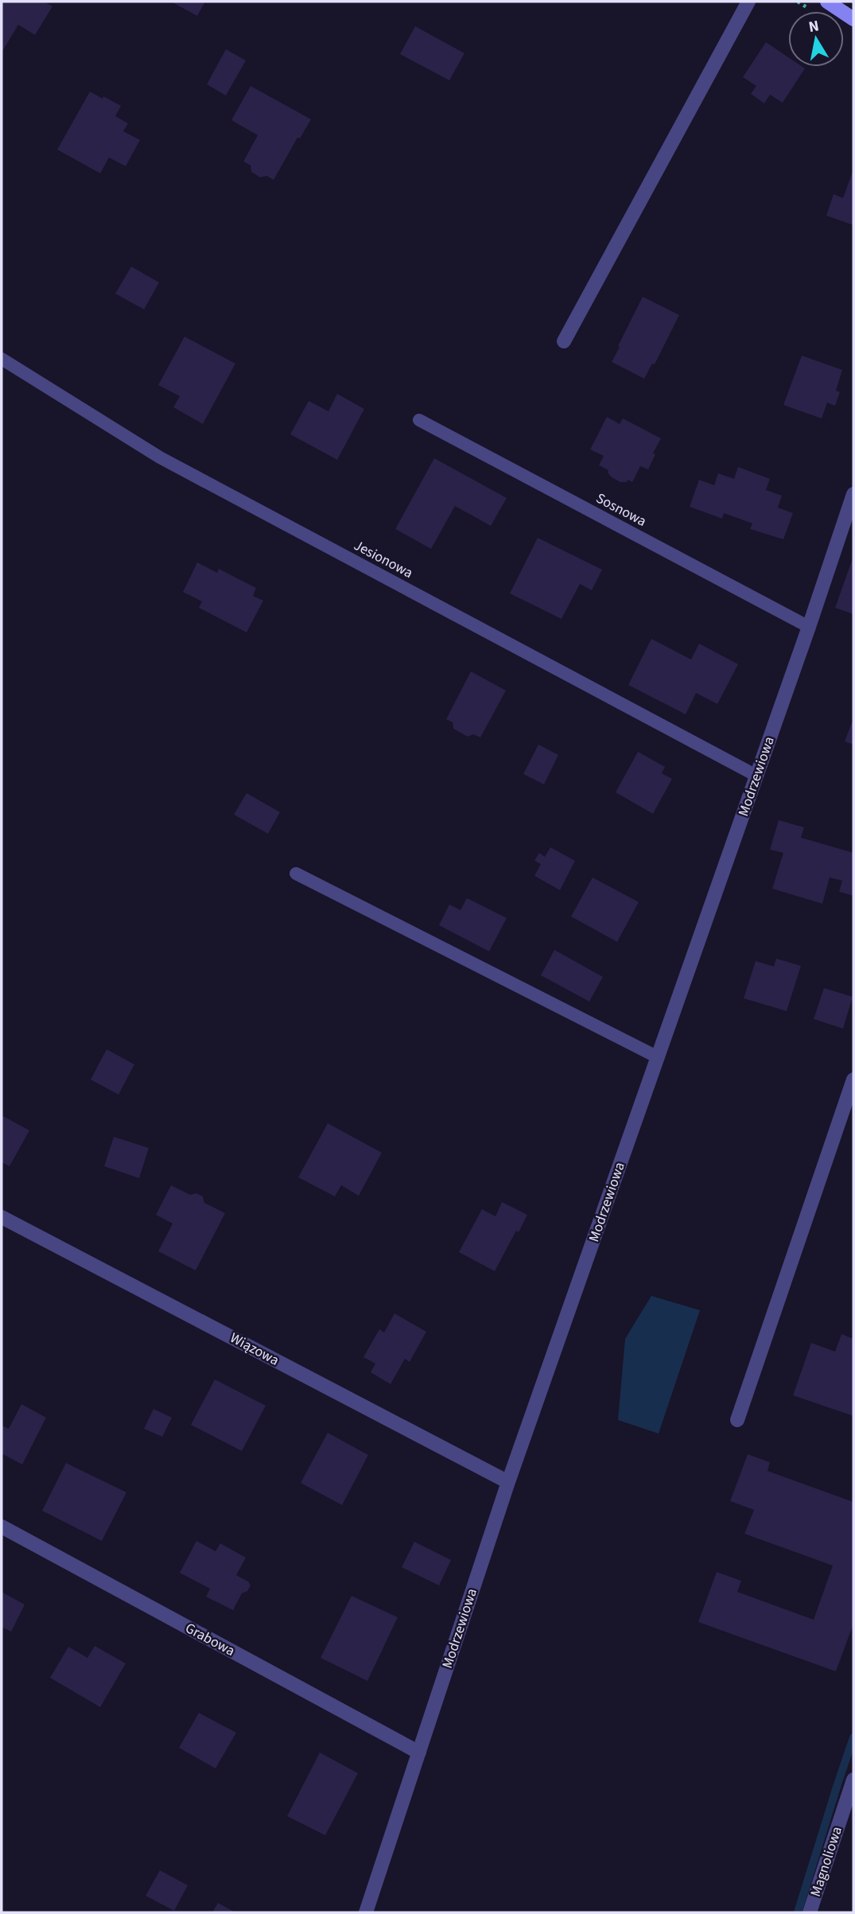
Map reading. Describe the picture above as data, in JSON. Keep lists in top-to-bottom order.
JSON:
{
  "streets": {
    "street": [
      "Modrzewiowa",
      "Wiązowa",
      "Grabowa",
      "Magnoliowa"
    ],
    "lane": ["Sosnowa", "Jesionowa"]
  },
  "crossings": [
    ["Sosnowa", "Modrzewiowa"],
    ["Jesionowa", "Modrzewiowa"],
    ["Modrzewiowa", "Wiązowa"],
    ["Modrzewiowa", "Grabowa"]
  ],
  "north": "top"
}
